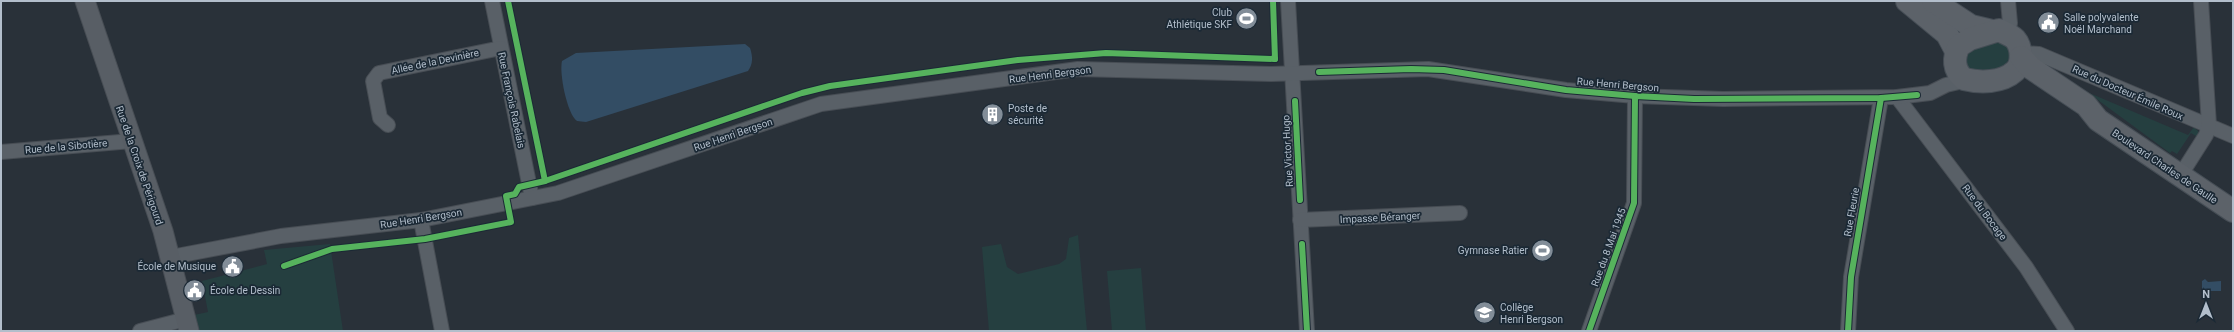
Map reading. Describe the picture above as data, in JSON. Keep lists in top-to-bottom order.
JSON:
{
  "streets": {
    "main road": ["Boulevard Charles de Gaulle"],
    "street": [
      "Allée de la Devinière",
      "Rue Henri Bergson",
      "Rue du Docteur Émile Roux",
      "Rue François Rabelais",
      "Rue de la Sibotière",
      "Rue Victor Hugo",
      "Rue de la Croix de Périgourd",
      "Rue Fleurie",
      "Rue du Bocage",
      "Impasse Béranger",
      "Rue du 8 Mai 1945"
    ]
  },
  "crossings": [
    ["Allée de la Devinière", "Rue François Rabelais"],
    ["Rue Henri Bergson", "Rue François Rabelais"],
    ["Rue Henri Bergson", "Rue Victor Hugo"],
    ["Rue Henri Bergson", "Rue de la Croix de Périgourd"],
    ["Rue Henri Bergson", "Rue Fleurie"],
    ["Rue Henri Bergson", "Rue du Bocage"],
    ["Rue Henri Bergson", "Rue du 8 Mai 1945"],
    ["Rue du Docteur Émile Roux", "Boulevard Charles de Gaulle"],
    ["Rue de la Sibotière", "Rue de la Croix de Périgourd"],
    ["Rue Victor Hugo", "Impasse Béranger"]
  ],
  "places": {
    "sports": ["Club Athlétique SKF", "Gymnase Ratier"],
    "public building": ["Salle polyvalente Noël Marchand", "École de Musique", "École de Dessin"],
    "building": ["Poste de sécurité"],
    "school or university": ["Collège Henri Bergson"]
  },
  "north": "top"
}
